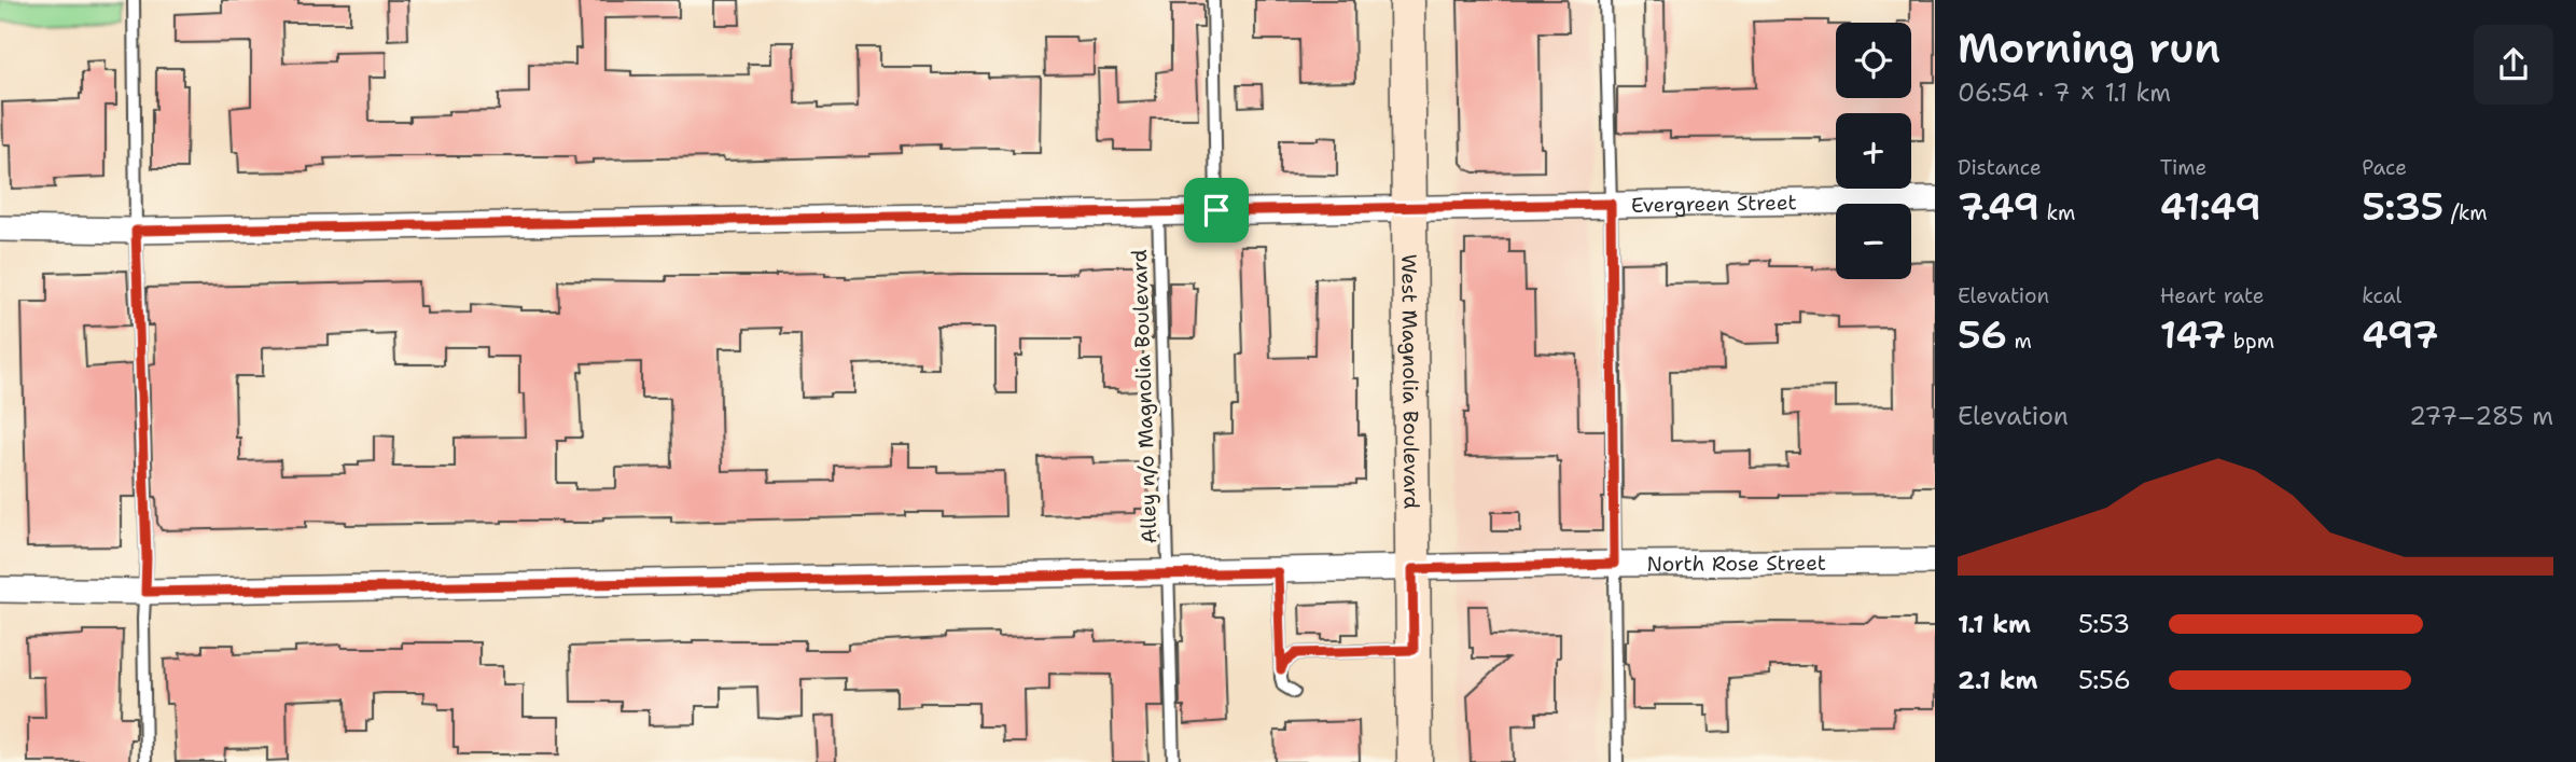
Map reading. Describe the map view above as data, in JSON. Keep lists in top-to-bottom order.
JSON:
{
  "streets": {
    "main road": ["West Magnolia Boulevard"],
    "street": ["Evergreen Street", "North Rose Street"],
    "lane": ["Alley n/o Magnolia Boulevard"]
  },
  "crossings": [
    ["Evergreen Street", "West Magnolia Boulevard"],
    ["Evergreen Street", "Alley n/o Magnolia Boulevard"],
    ["West Magnolia Boulevard", "North Rose Street"],
    ["Alley n/o Magnolia Boulevard", "North Rose Street"]
  ],
  "page": {
    "heading": ["Morning run", "06:54 · 7 × 1.1 km"],
    "map_buttons": ["+", "−"],
    "stats": [
      ["Distance", "7.49 km"],
      ["Time", "41:49"],
      ["Pace", "5:35 /km"],
      ["Elevation", "56 m"],
      ["Heart rate", "147 bpm"],
      ["kcal", "497"]
    ],
    "chart": ["Elevation", "277–285 m"],
    "list": [
      {
        "name": "1.1 km",
        "note": "5:53"
      },
      {
        "name": "2.1 km",
        "note": "5:56"
      }
    ]
  }
}
